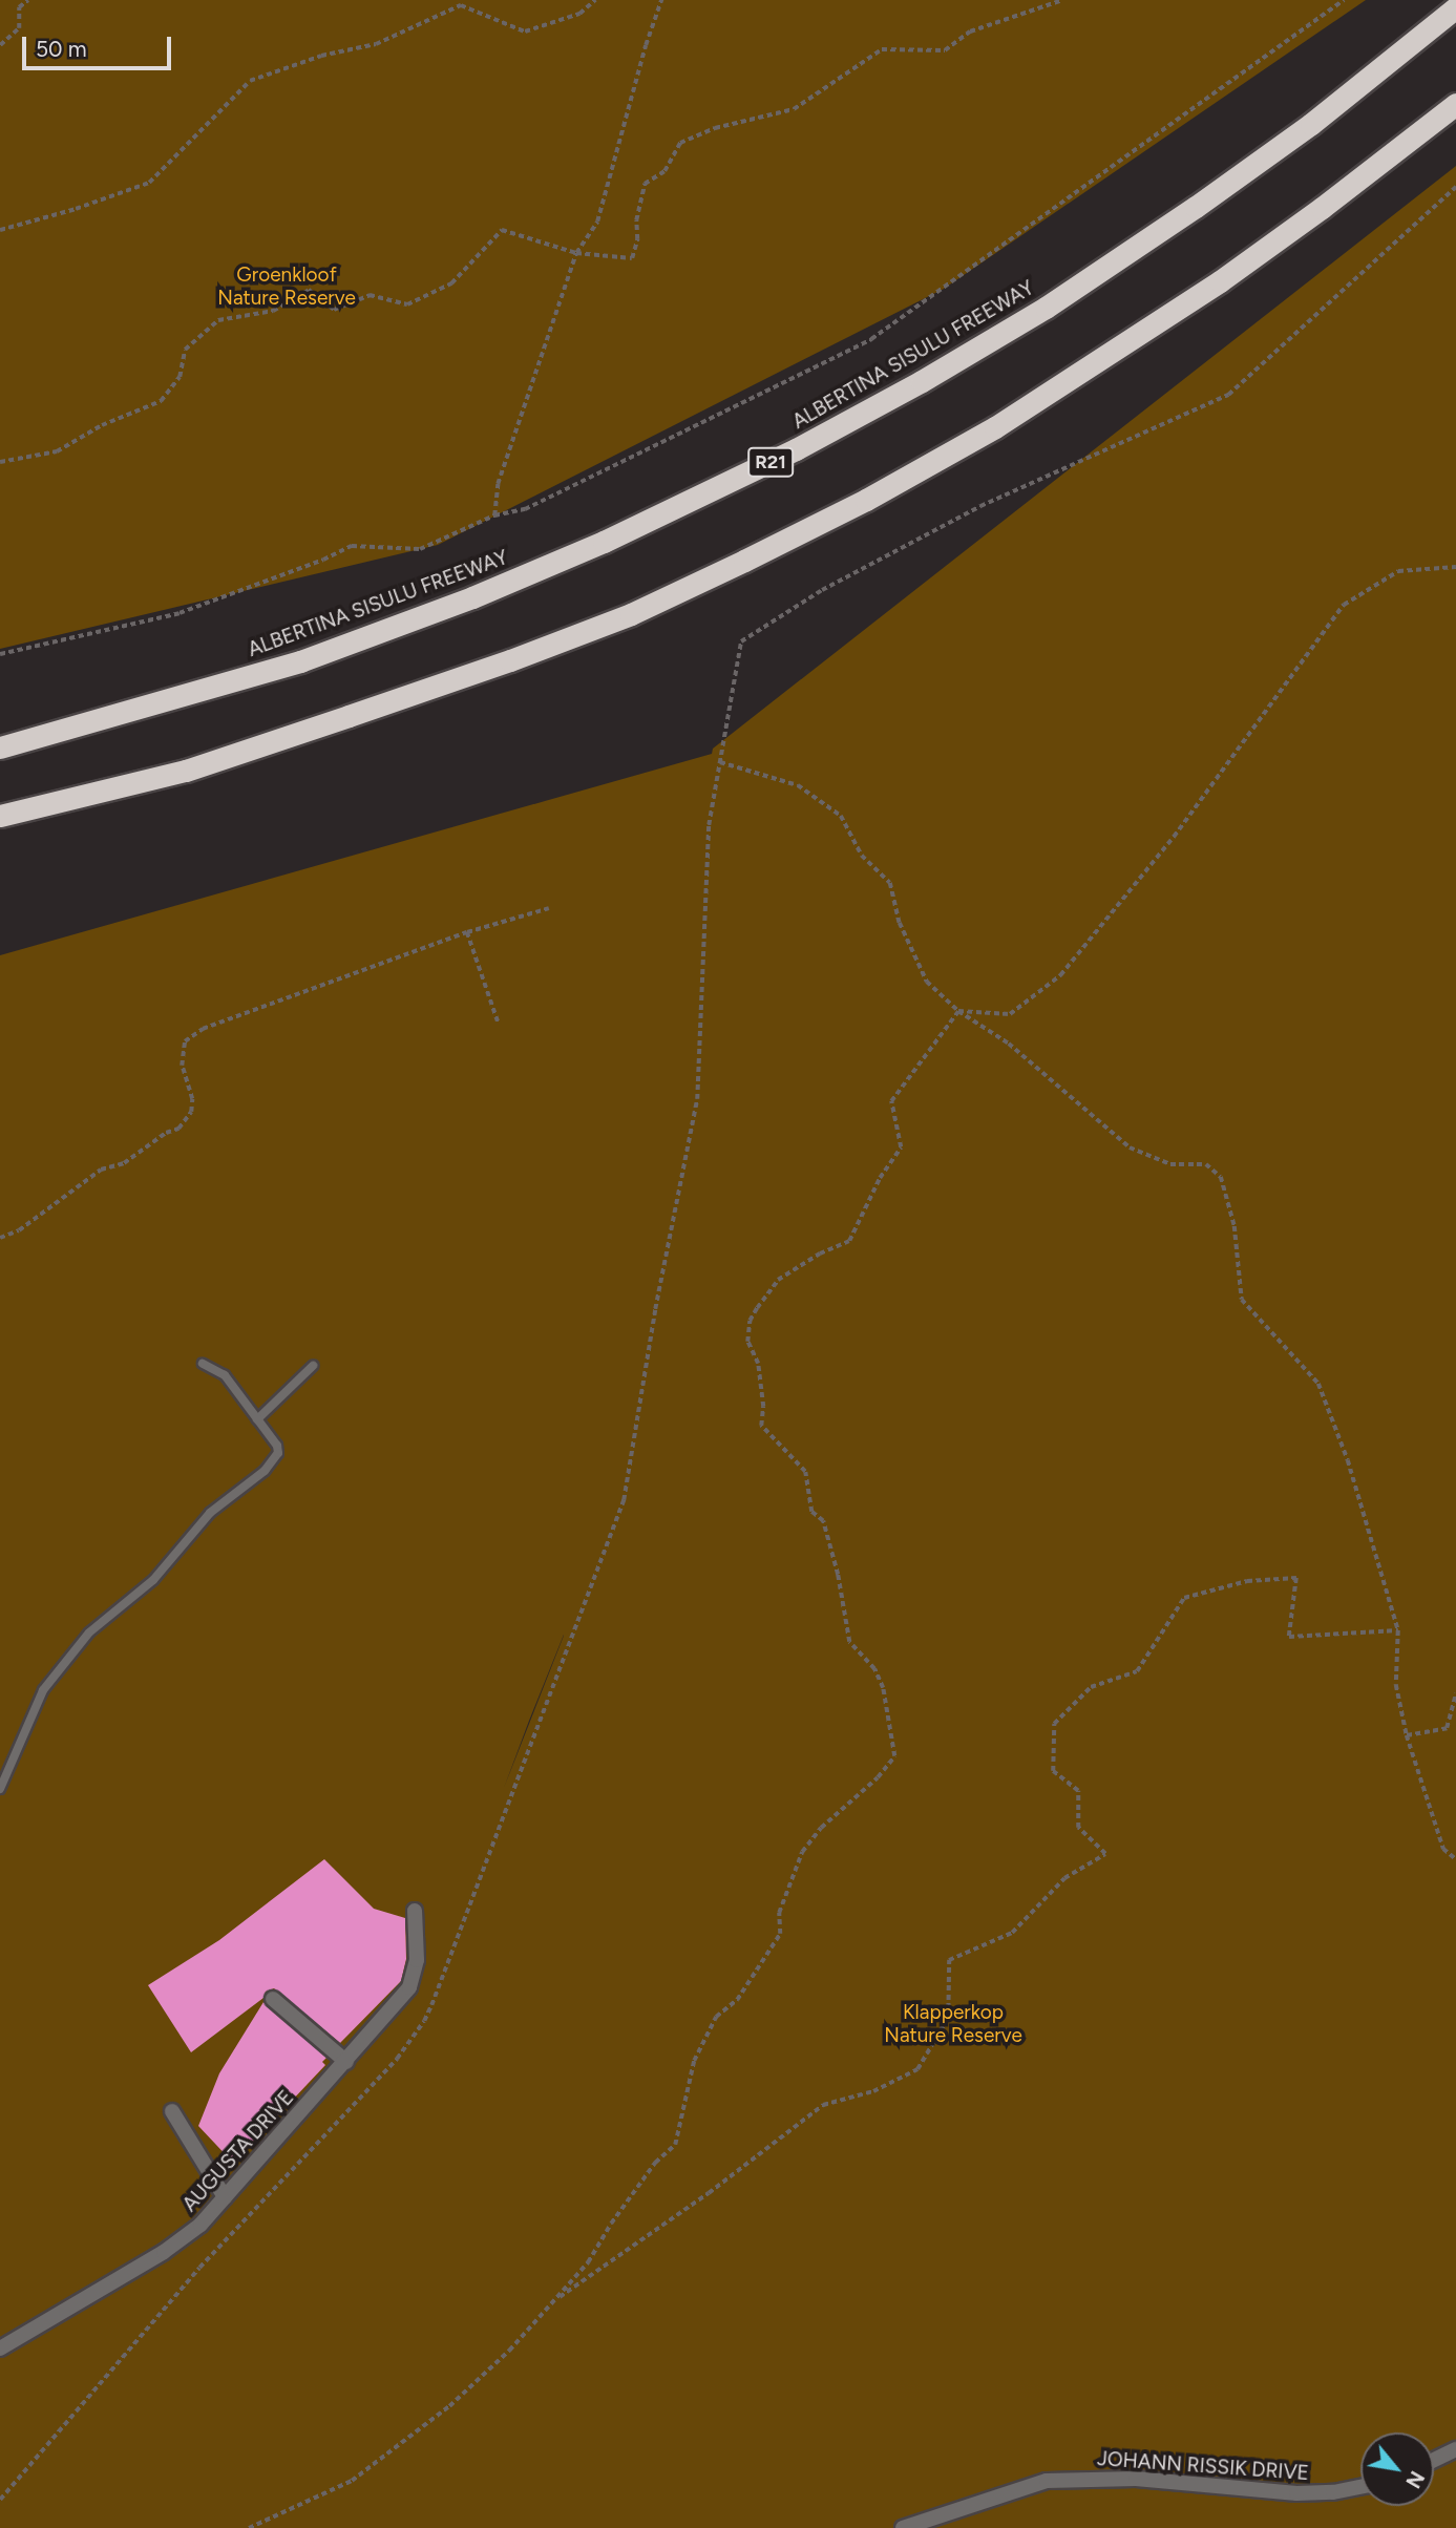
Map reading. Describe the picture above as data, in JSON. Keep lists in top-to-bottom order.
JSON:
{
  "streets": {
    "highway": ["ALBERTINA SISULU FREEWAY", "R21"],
    "street": ["AUGUSTA DRIVE", "JOHANN RISSIK DRIVE"]
  },
  "parks": ["Groenkloof Nature Reserve", "Klapperkop Nature Reserve"],
  "scale_bar": "50 m",
  "north": "bottom right"
}
